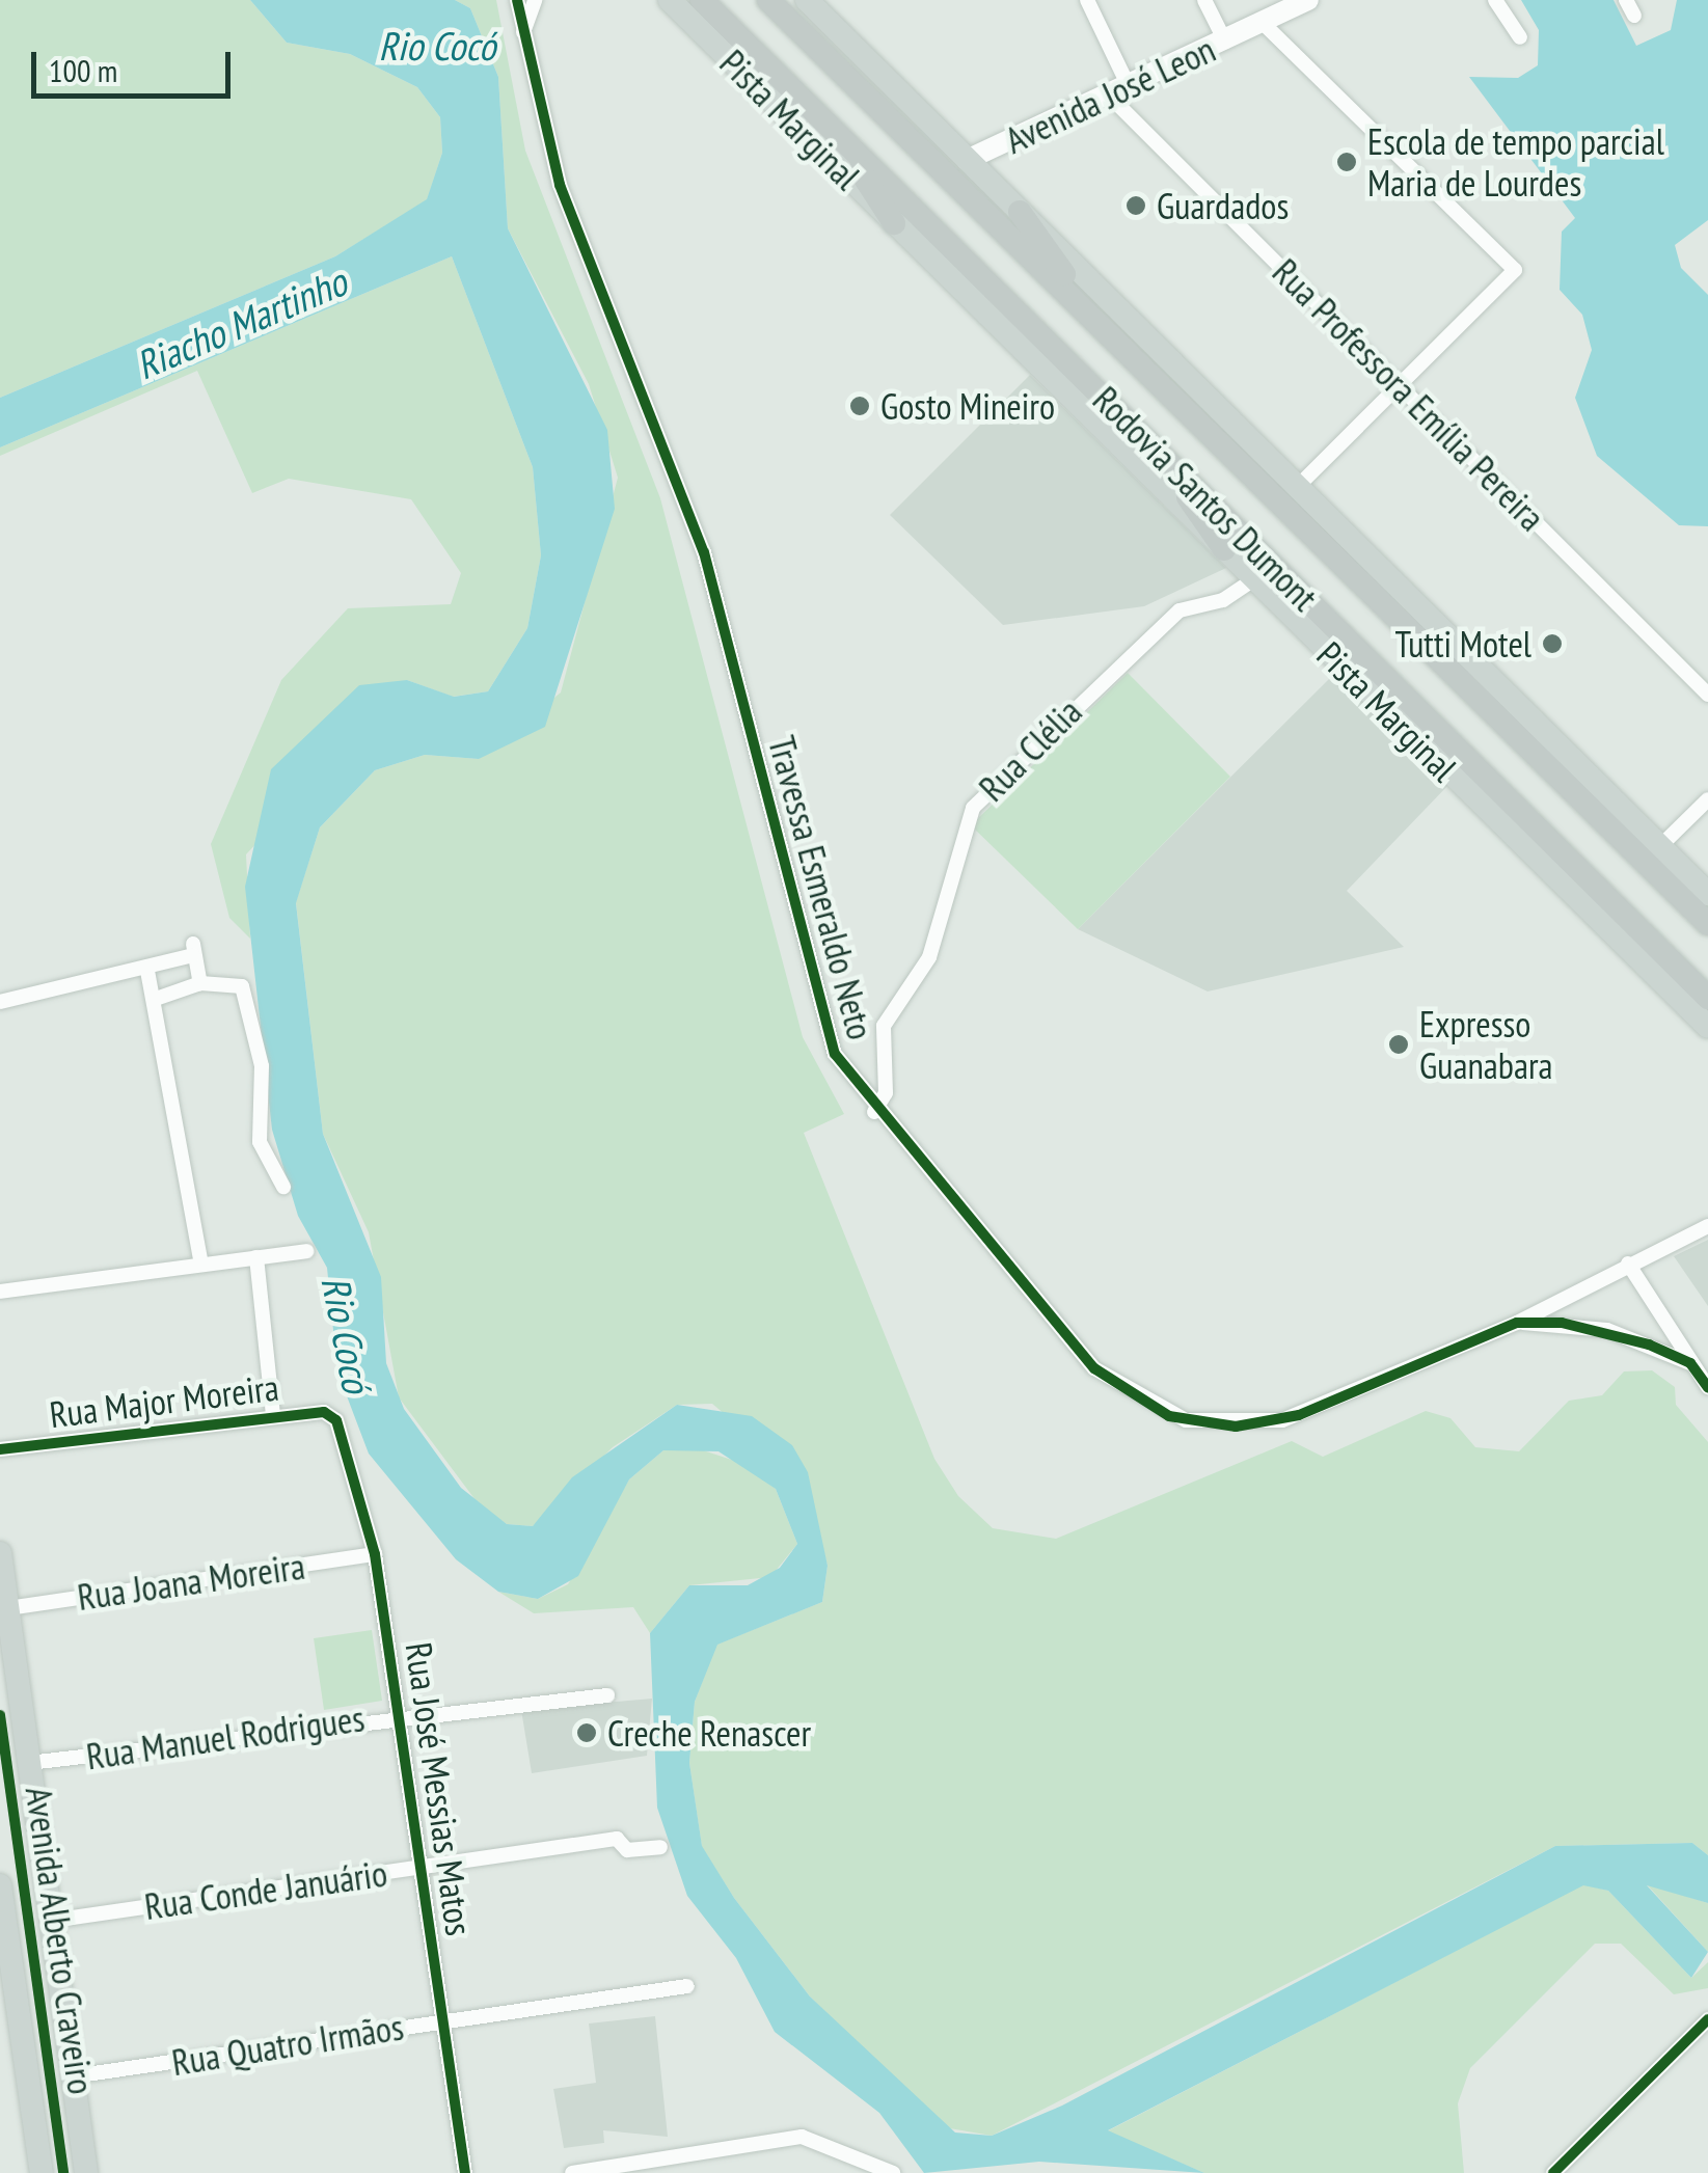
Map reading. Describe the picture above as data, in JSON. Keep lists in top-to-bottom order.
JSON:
{
  "streets": {
    "highway": ["Rodovia Santos Dumont"],
    "main road": ["Avenida José Leon", "Pista Marginal", "Avenida Alberto Craveiro"],
    "street": [
      "Rua Professora Emília Pereira",
      "Rua Clélia",
      "Travessa Esmeraldo Neto",
      "Rua Major Moreira",
      "Rua Joana Moreira",
      "Rua Manuel Rodrigues",
      "Rua José Messias Matos",
      "Rua Conde Januário",
      "Rua Quatro Irmãos"
    ]
  },
  "crossings": [
    ["Avenida José Leon", "Rua Professora Emília Pereira"],
    ["Pista Marginal", "Rua Clélia"],
    ["Rua Clélia", "Travessa Esmeraldo Neto"],
    ["Rua Major Moreira", "Rua José Messias Matos"],
    ["Rua Joana Moreira", "Rua José Messias Matos"],
    ["Rua Joana Moreira", "Avenida Alberto Craveiro"],
    ["Rua Manuel Rodrigues", "Rua José Messias Matos"],
    ["Rua Manuel Rodrigues", "Avenida Alberto Craveiro"],
    ["Rua José Messias Matos", "Rua Conde Januário"],
    ["Rua José Messias Matos", "Rua Quatro Irmãos"],
    ["Rua Conde Januário", "Avenida Alberto Craveiro"],
    ["Avenida Alberto Craveiro", "Rua Quatro Irmãos"]
  ],
  "water": ["Rio Cocó", "Riacho Martinho"],
  "places": [
    "Escola de tempo parcial Maria de Lourdes",
    "Guardados",
    "Gosto Mineiro",
    "Tutti Motel",
    "Expresso Guanabara",
    "Creche Renascer"
  ],
  "scale_bar": "100 m"
}
